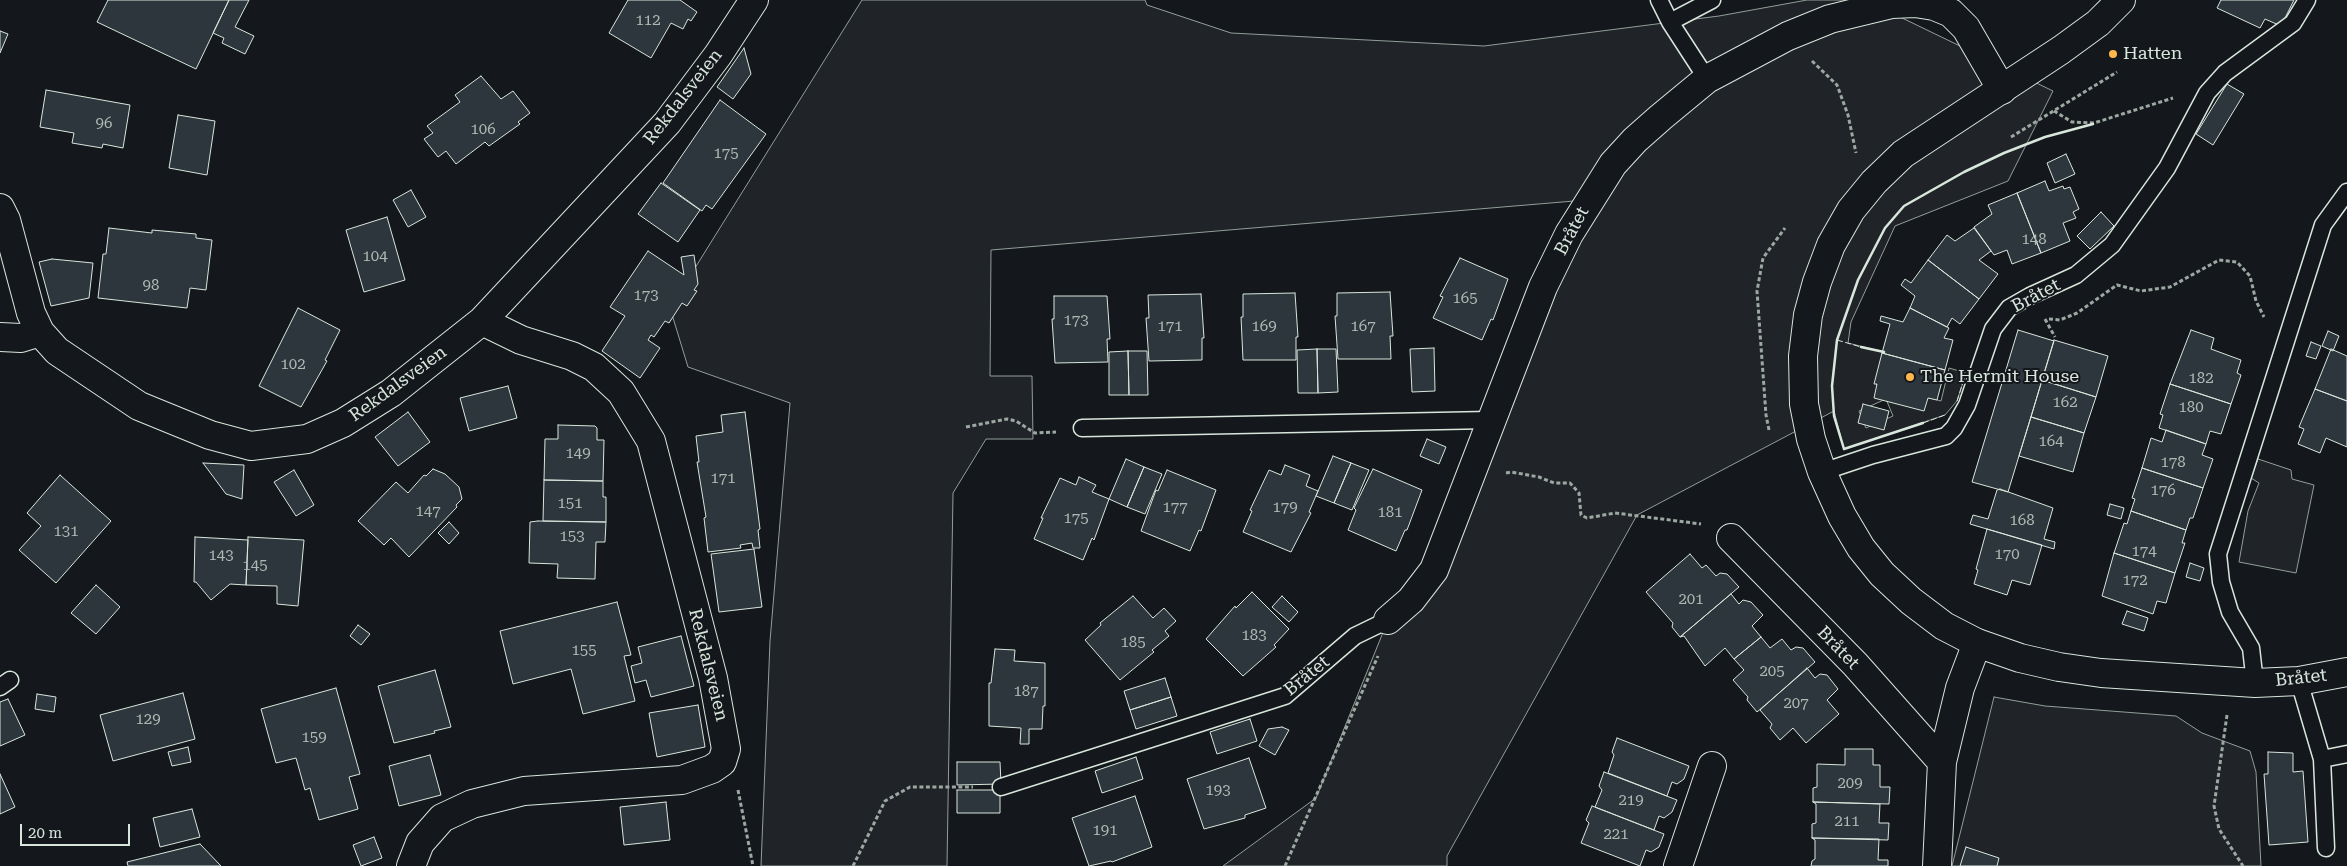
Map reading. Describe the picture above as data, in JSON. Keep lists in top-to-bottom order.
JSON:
{
  "streets": {
    "street": ["Rekdalsveien", "Bråtet"]
  },
  "places": ["Hatten", "The Hermit House"],
  "house_numbers": [
    "112",
    "96",
    "106",
    "175",
    "148",
    "104",
    "98",
    "173",
    "165",
    "173",
    "171",
    "169",
    "167",
    "102",
    "182",
    "162",
    "180",
    "164",
    "149",
    "178",
    "171",
    "176",
    "151",
    "177",
    "179",
    "147",
    "181",
    "175",
    "168",
    "131",
    "153",
    "174",
    "170",
    "143",
    "145",
    "172",
    "201",
    "183",
    "185",
    "155",
    "205",
    "187",
    "207",
    "129",
    "159",
    "209",
    "193",
    "219",
    "211",
    "191",
    "221"
  ],
  "scale_bar": "20 m"
}
